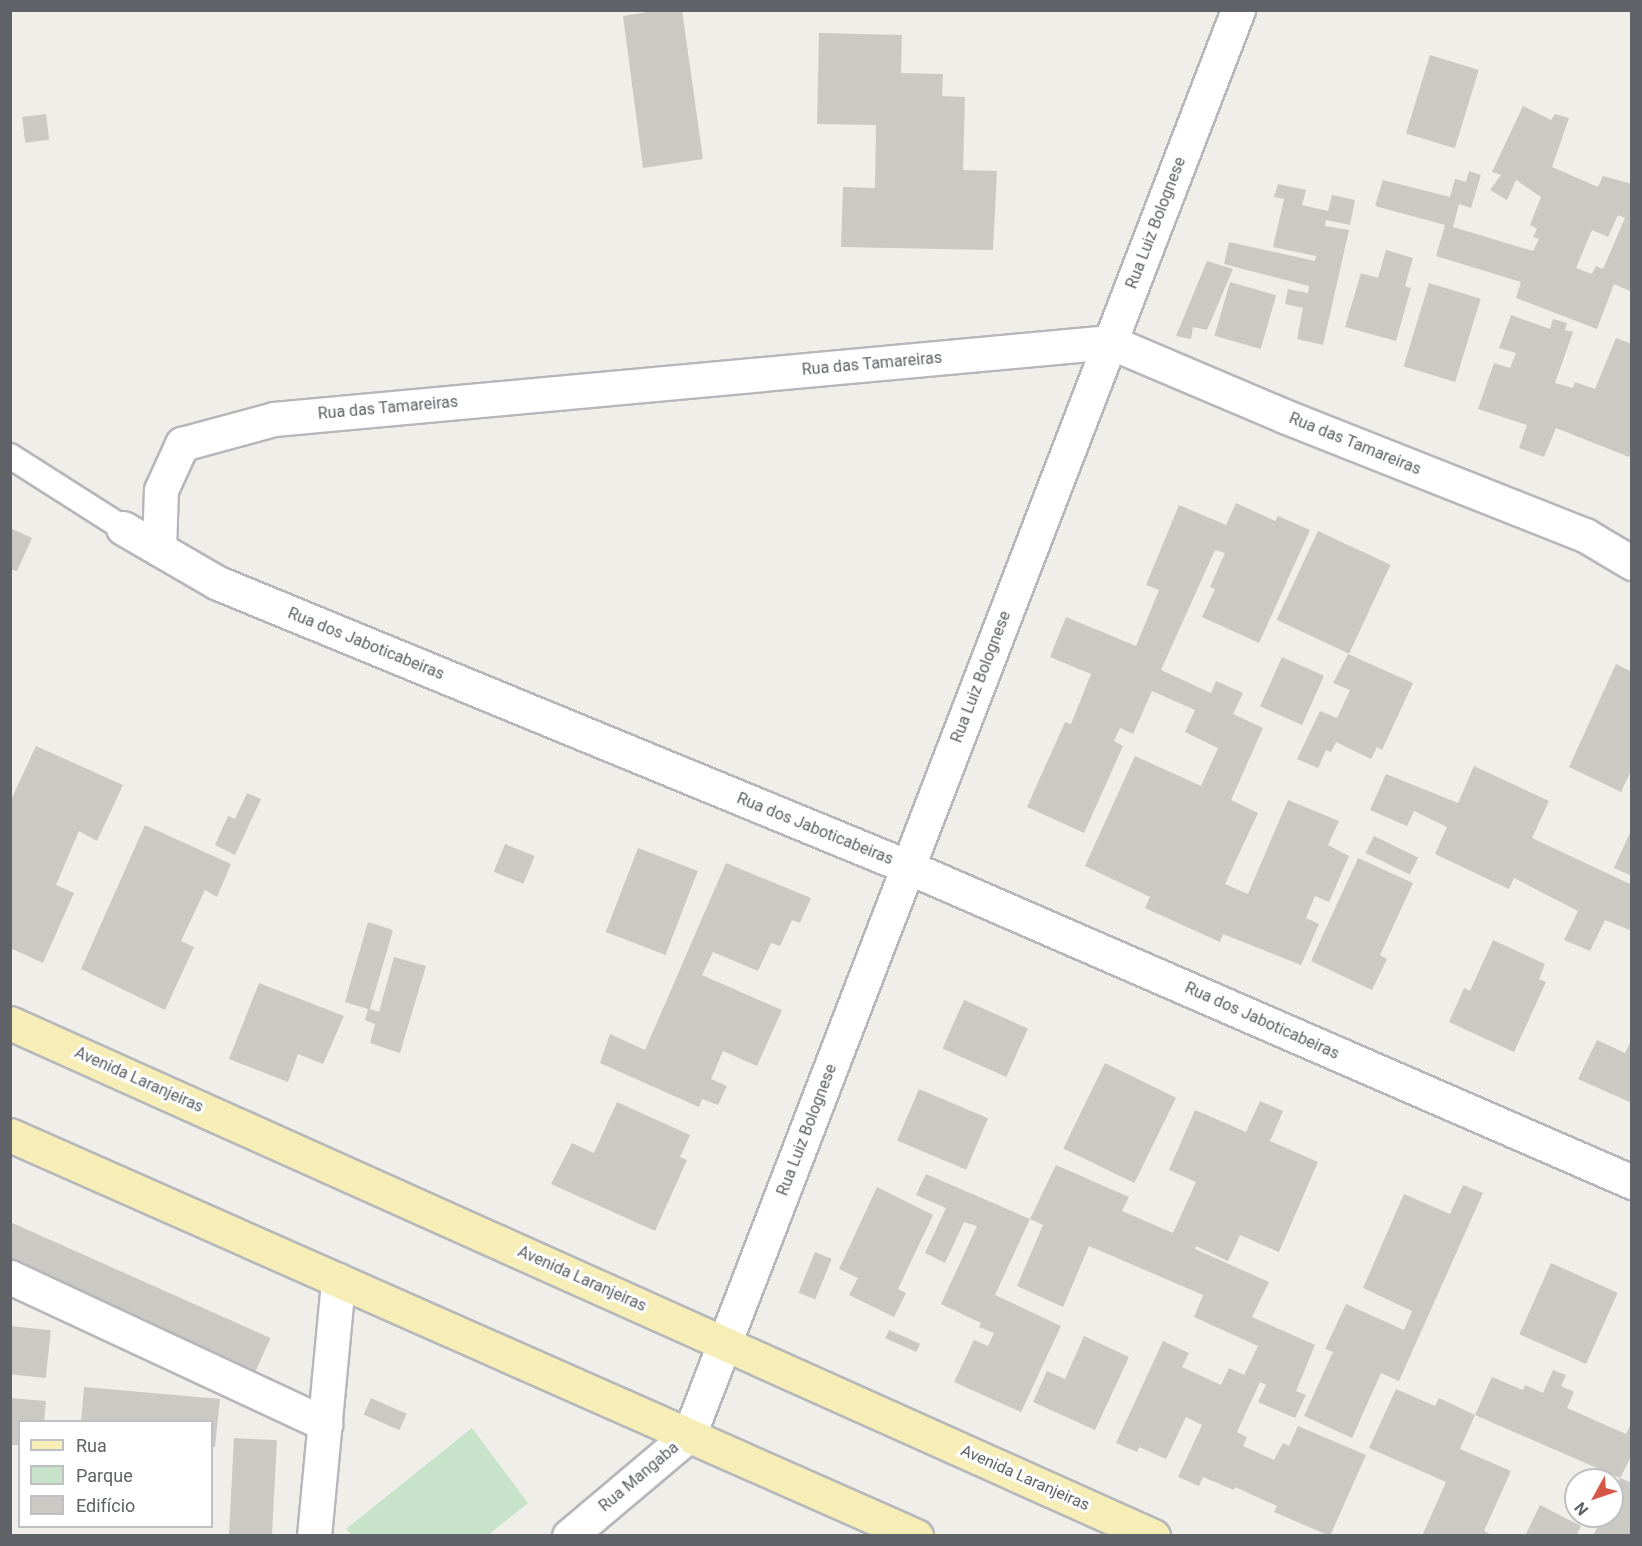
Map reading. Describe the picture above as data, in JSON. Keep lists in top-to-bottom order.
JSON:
{
  "streets": {
    "main road": ["Avenida Laranjeiras"],
    "street": [
      "Rua Luiz Bolognese",
      "Rua das Tamareiras",
      "Rua dos Jaboticabeiras",
      "Rua Mangaba"
    ]
  },
  "crossings": [
    ["Rua Luiz Bolognese", "Rua das Tamareiras"],
    ["Rua Luiz Bolognese", "Rua dos Jaboticabeiras"],
    ["Rua Luiz Bolognese", "Avenida Laranjeiras"],
    ["Rua Luiz Bolognese", "Rua Mangaba"],
    ["Rua das Tamareiras", "Rua dos Jaboticabeiras"],
    ["Avenida Laranjeiras", "Rua Mangaba"]
  ],
  "legend": ["Rua", "Parque", "Edifício"],
  "north": "bottom left"
}
